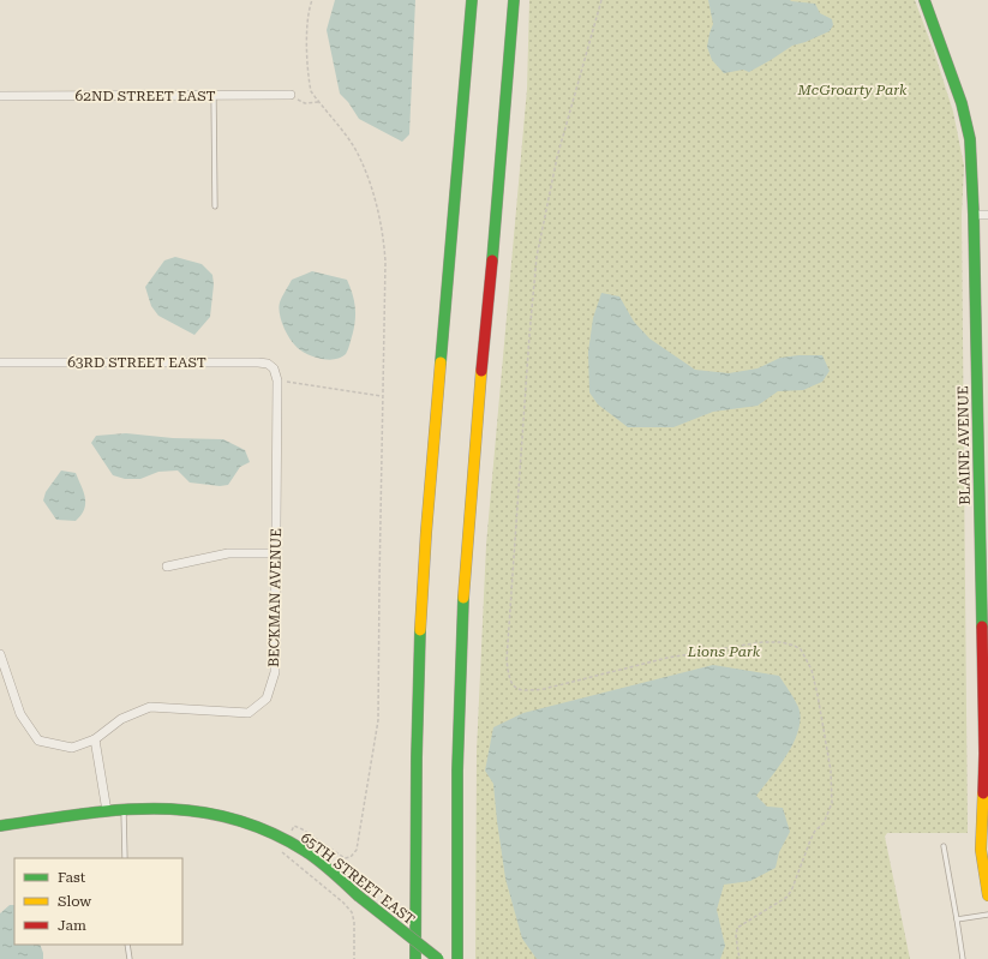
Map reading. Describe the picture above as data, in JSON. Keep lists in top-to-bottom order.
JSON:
{
  "streets": {
    "main road": ["BLAINE AVENUE", "65TH STREET EAST"],
    "street": ["62ND STREET EAST", "63RD STREET EAST", "BECKMAN AVENUE"]
  },
  "crossings": [
    ["63RD STREET EAST", "BECKMAN AVENUE"]
  ],
  "parks": ["McGroarty Park", "Lions Park"],
  "legend": ["Fast", "Slow", "Jam"]
}
